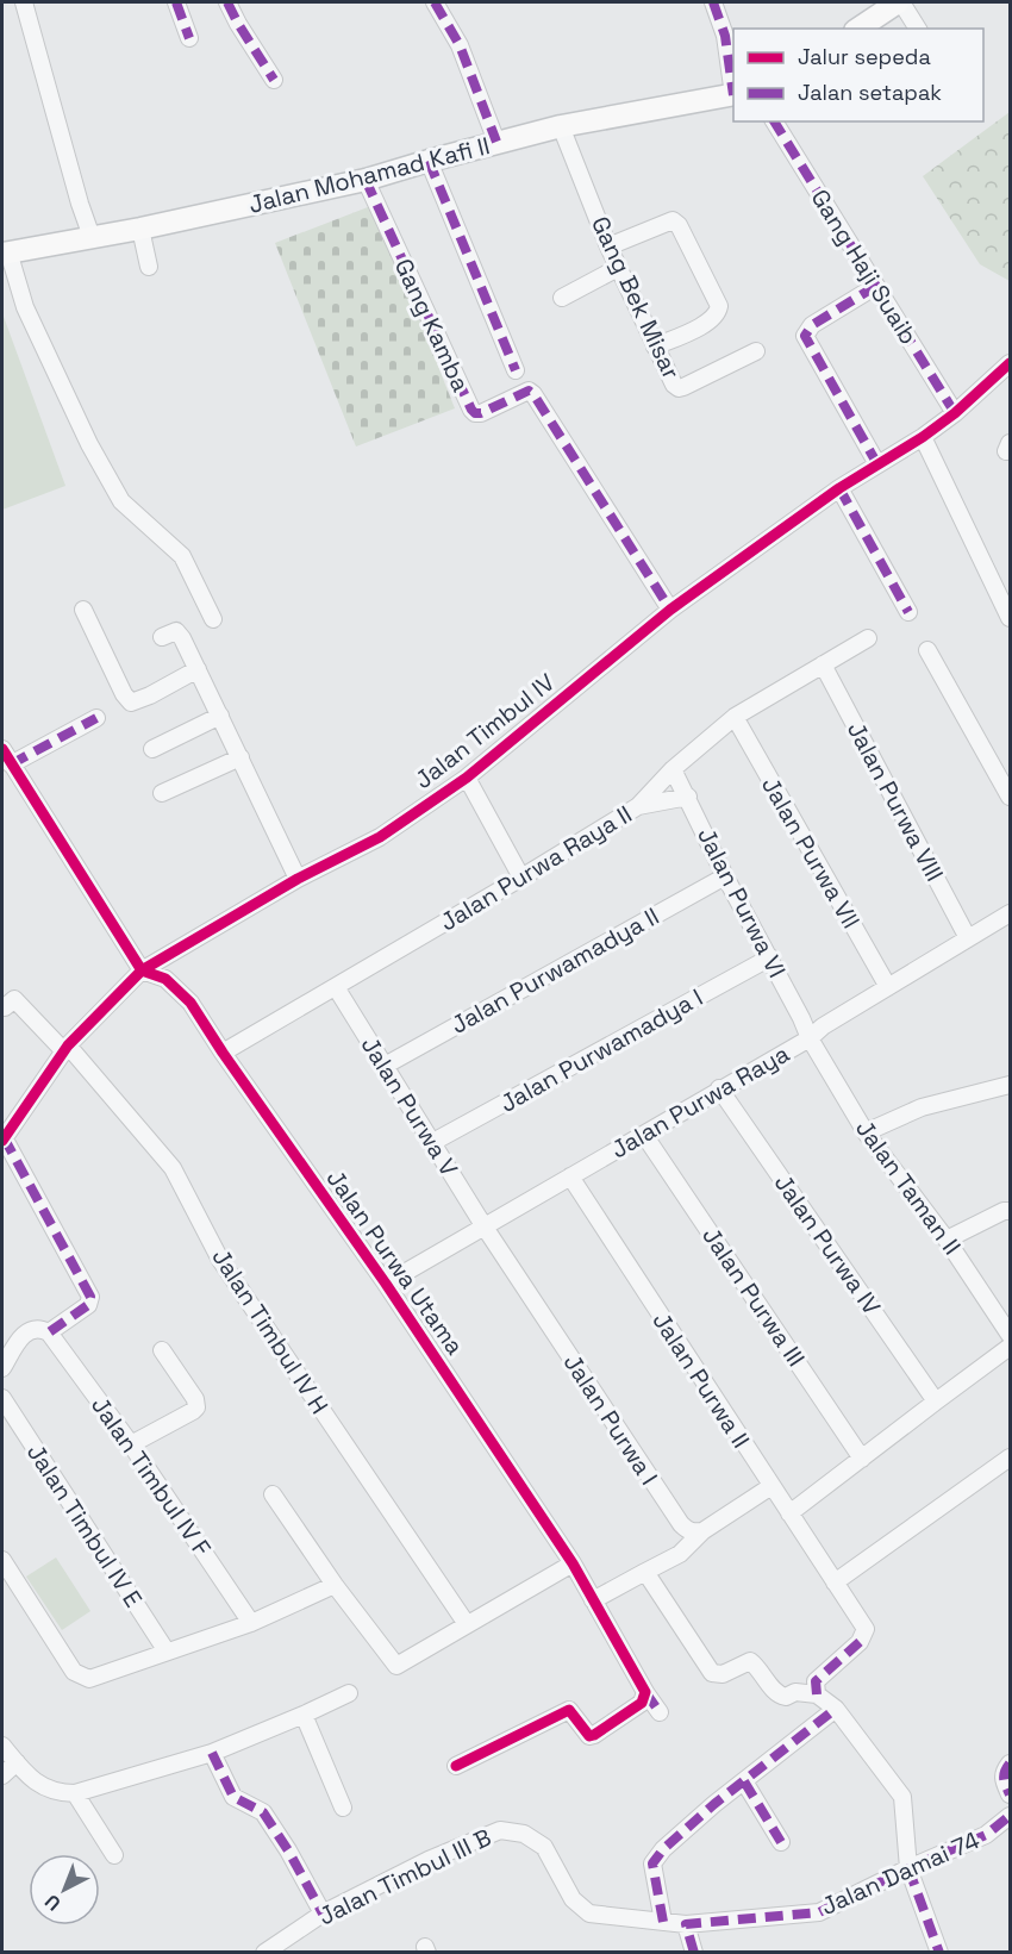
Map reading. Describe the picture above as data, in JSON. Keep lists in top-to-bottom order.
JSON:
{
  "streets": {
    "main road": ["Jalan Mohamad Kafi II"],
    "street": [
      "Gang Haji Suaib",
      "Gang Bek Misar",
      "Gang Kamba",
      "Jalan Timbul IV",
      "Jalan Purwa VIII",
      "Jalan Purwa VII",
      "Jalan Purwa Raya II",
      "Jalan Purwa VI",
      "Jalan Purwamadya II",
      "Jalan Purwamadya I",
      "Jalan Purwa Raya",
      "Jalan Purwa V",
      "Jalan Taman II",
      "Jalan Purwa IV",
      "Jalan Purwa Utama",
      "Jalan Purwa III",
      "Jalan Timbul IV H",
      "Jalan Purwa II",
      "Jalan Purwa I",
      "Jalan Timbul IV F",
      "Jalan Timbul IV E",
      "Jalan Damai 74",
      "Jalan Timbul III B"
    ]
  },
  "crossings": [
    ["Jalan Mohamad Kafi II", "Gang Bek Misar"],
    ["Jalan Mohamad Kafi II", "Gang Kamba"],
    ["Gang Haji Suaib", "Jalan Timbul IV"],
    ["Gang Kamba", "Jalan Timbul IV"],
    ["Jalan Timbul IV", "Jalan Purwa Utama"],
    ["Jalan Timbul IV", "Jalan Timbul IV H"],
    ["Jalan Purwa VIII", "Jalan Purwa Raya II"],
    ["Jalan Purwa VIII", "Jalan Purwa Raya"],
    ["Jalan Purwa VII", "Jalan Purwa Raya II"],
    ["Jalan Purwa VII", "Jalan Purwa Raya"],
    ["Jalan Purwa Raya II", "Jalan Purwa VI"],
    ["Jalan Purwa Raya II", "Jalan Purwa V"],
    ["Jalan Purwa Raya II", "Jalan Purwa Utama"],
    ["Jalan Purwa VI", "Jalan Purwamadya II"],
    ["Jalan Purwa VI", "Jalan Purwamadya I"],
    ["Jalan Purwa VI", "Jalan Purwa Raya"],
    ["Jalan Purwa VI", "Jalan Taman II"],
    ["Jalan Purwamadya II", "Jalan Purwa V"],
    ["Jalan Purwamadya I", "Jalan Purwa V"],
    ["Jalan Purwa Raya", "Jalan Purwa V"],
    ["Jalan Purwa Raya", "Jalan Taman II"],
    ["Jalan Purwa Raya", "Jalan Purwa IV"],
    ["Jalan Purwa Raya", "Jalan Purwa Utama"],
    ["Jalan Purwa Raya", "Jalan Purwa III"],
    ["Jalan Purwa Raya", "Jalan Purwa II"],
    ["Jalan Purwa Raya", "Jalan Purwa I"],
    ["Jalan Purwa V", "Jalan Purwa I"],
    ["Jalan Damai 74", "Jalan Timbul III B"]
  ],
  "legend": ["Jalur sepeda", "Jalan setapak"],
  "north": "bottom left"
}
